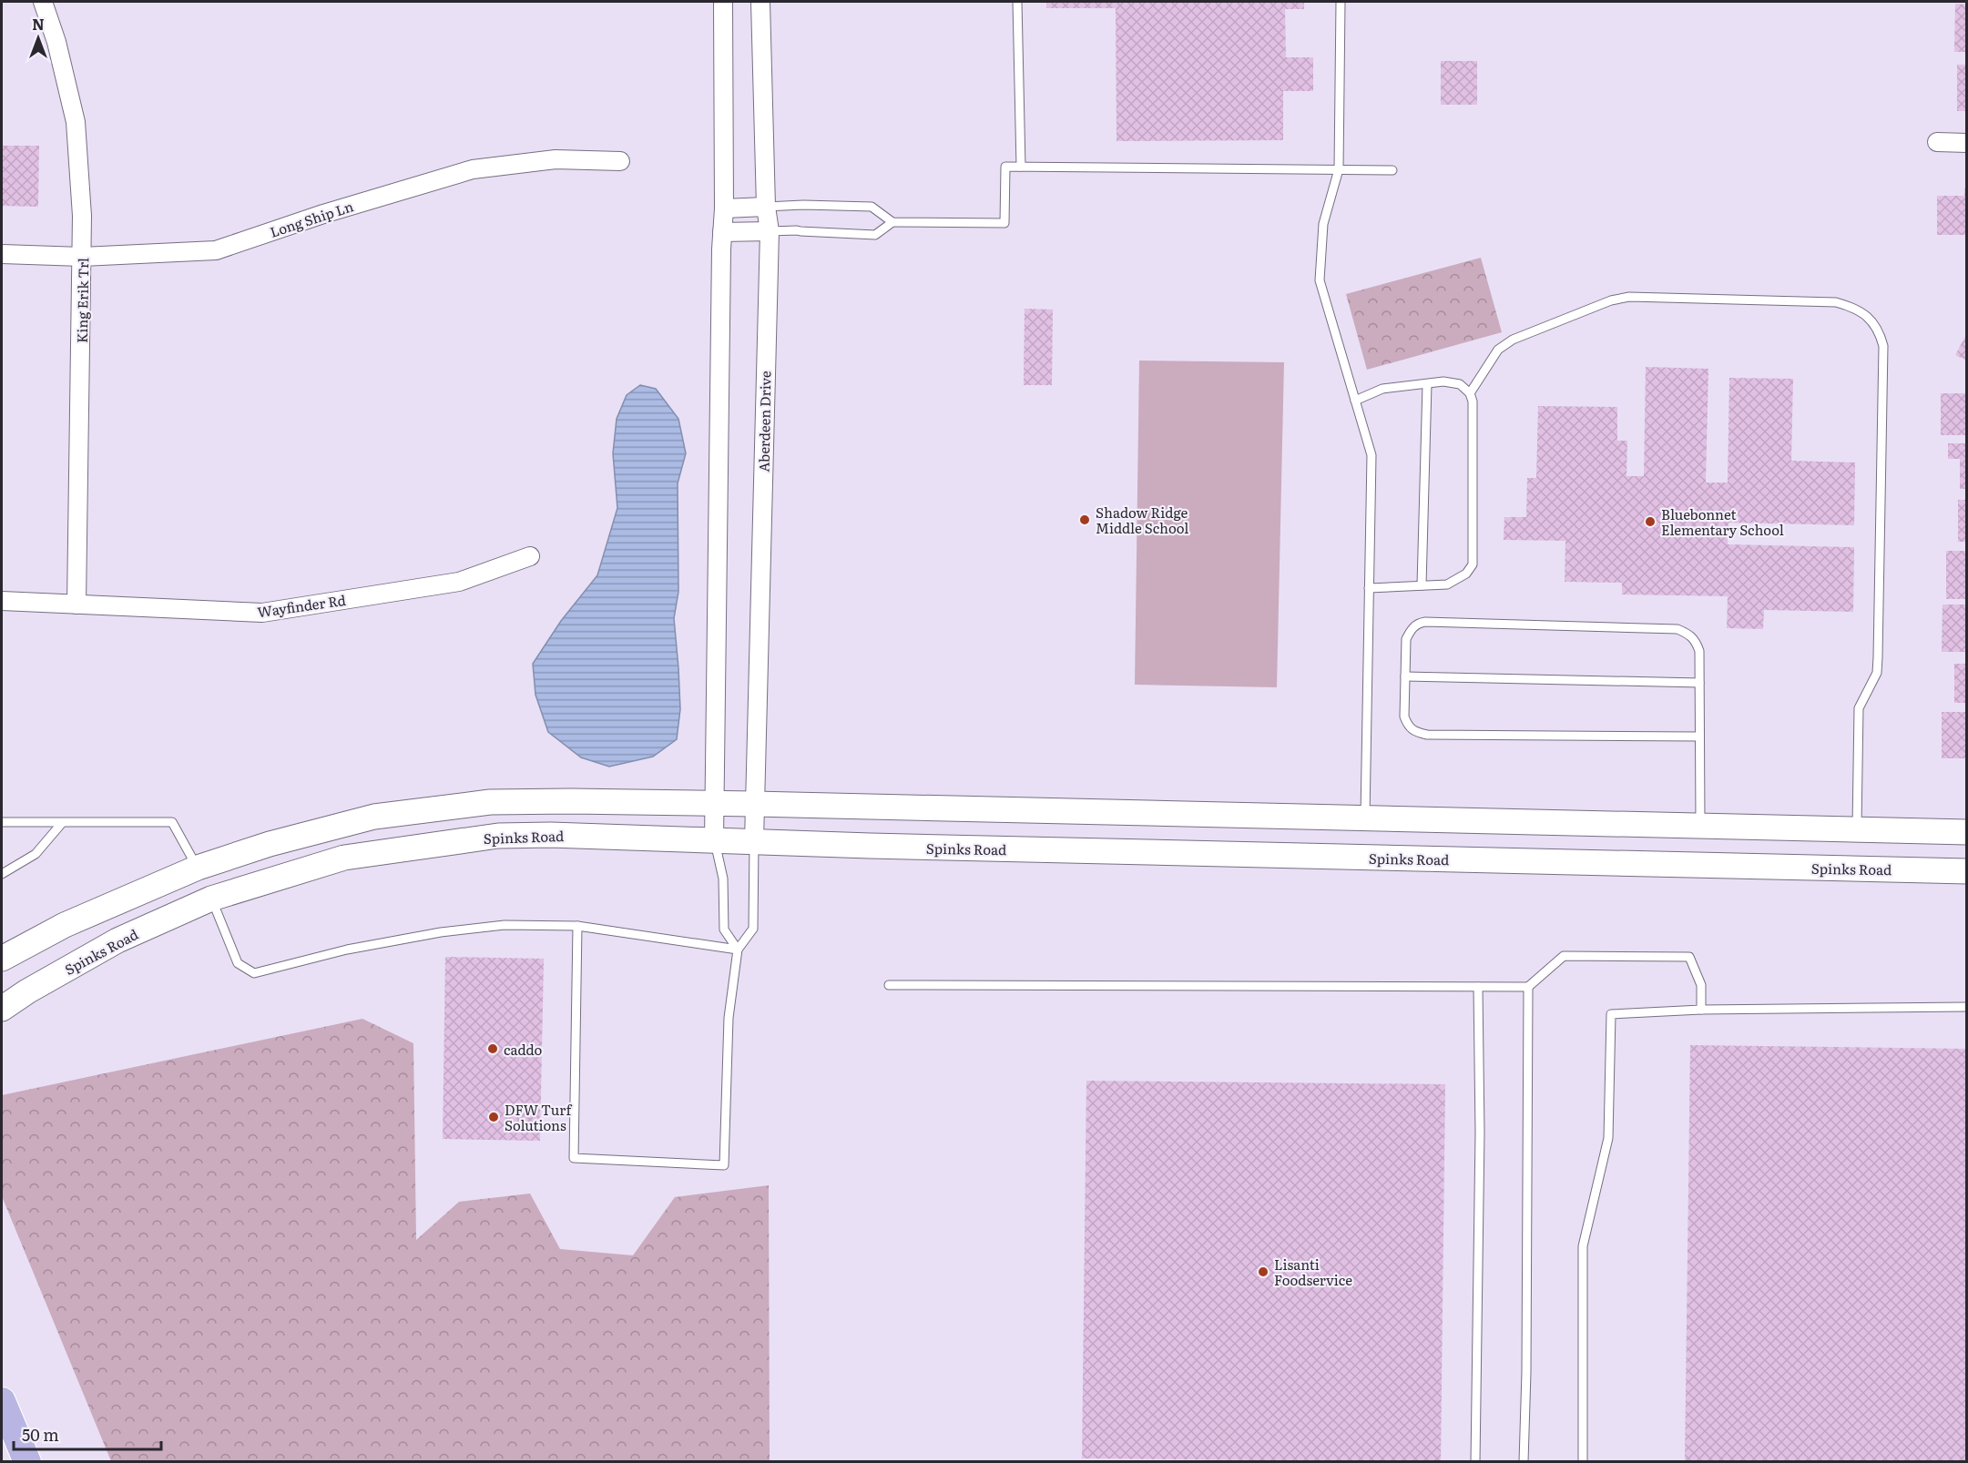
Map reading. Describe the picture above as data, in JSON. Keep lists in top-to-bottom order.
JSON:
{
  "streets": {
    "main road": ["Spinks Road"],
    "street": [
      "Long Ship Ln",
      "King Erik Trl",
      "Aberdeen Drive",
      "Wayfinder Rd"
    ]
  },
  "crossings": [
    ["Long Ship Ln", "King Erik Trl"],
    ["King Erik Trl", "Wayfinder Rd"],
    ["Aberdeen Drive", "Spinks Road"]
  ],
  "places": [
    "Shadow Ridge Middle School",
    "Bluebonnet Elementary School",
    "caddo",
    "DFW Turf Solutions",
    "Lisanti Foodservice"
  ],
  "scale_bar": "50 m",
  "north": "top"
}
